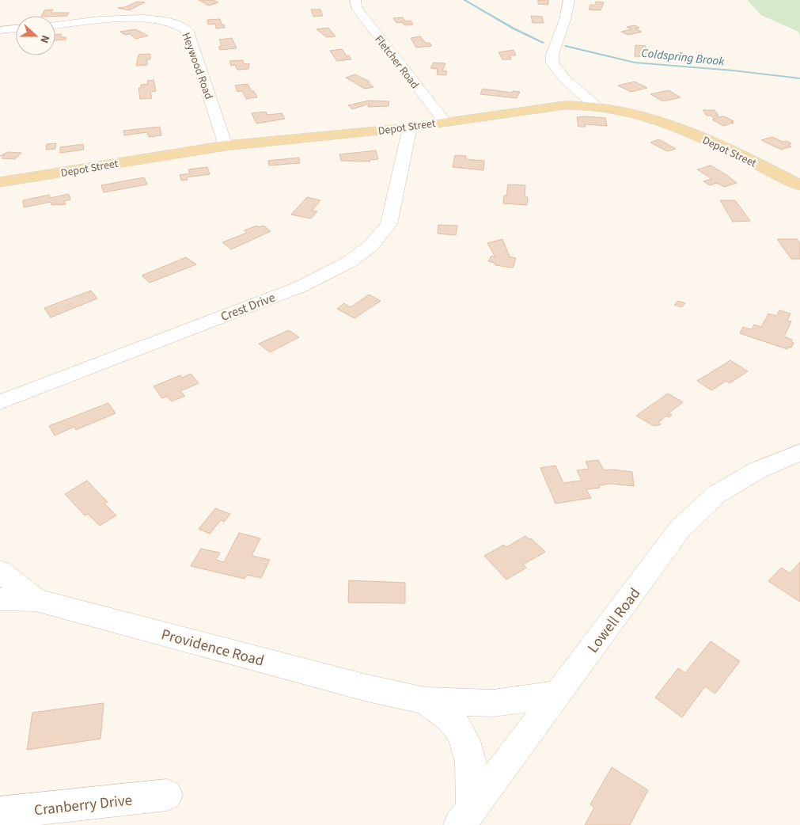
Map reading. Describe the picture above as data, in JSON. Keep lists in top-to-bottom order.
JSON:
{
  "streets": {
    "main road": ["Depot Street"],
    "street": [
      "Fletcher Road",
      "Heywood Road",
      "Crest Drive",
      "Lowell Road",
      "Providence Road",
      "Cranberry Drive"
    ]
  },
  "crossings": [
    ["Fletcher Road", "Depot Street"],
    ["Heywood Road", "Depot Street"],
    ["Depot Street", "Crest Drive"],
    ["Lowell Road", "Providence Road"]
  ],
  "water": ["Coldspring Brook"],
  "north": "right"
}
